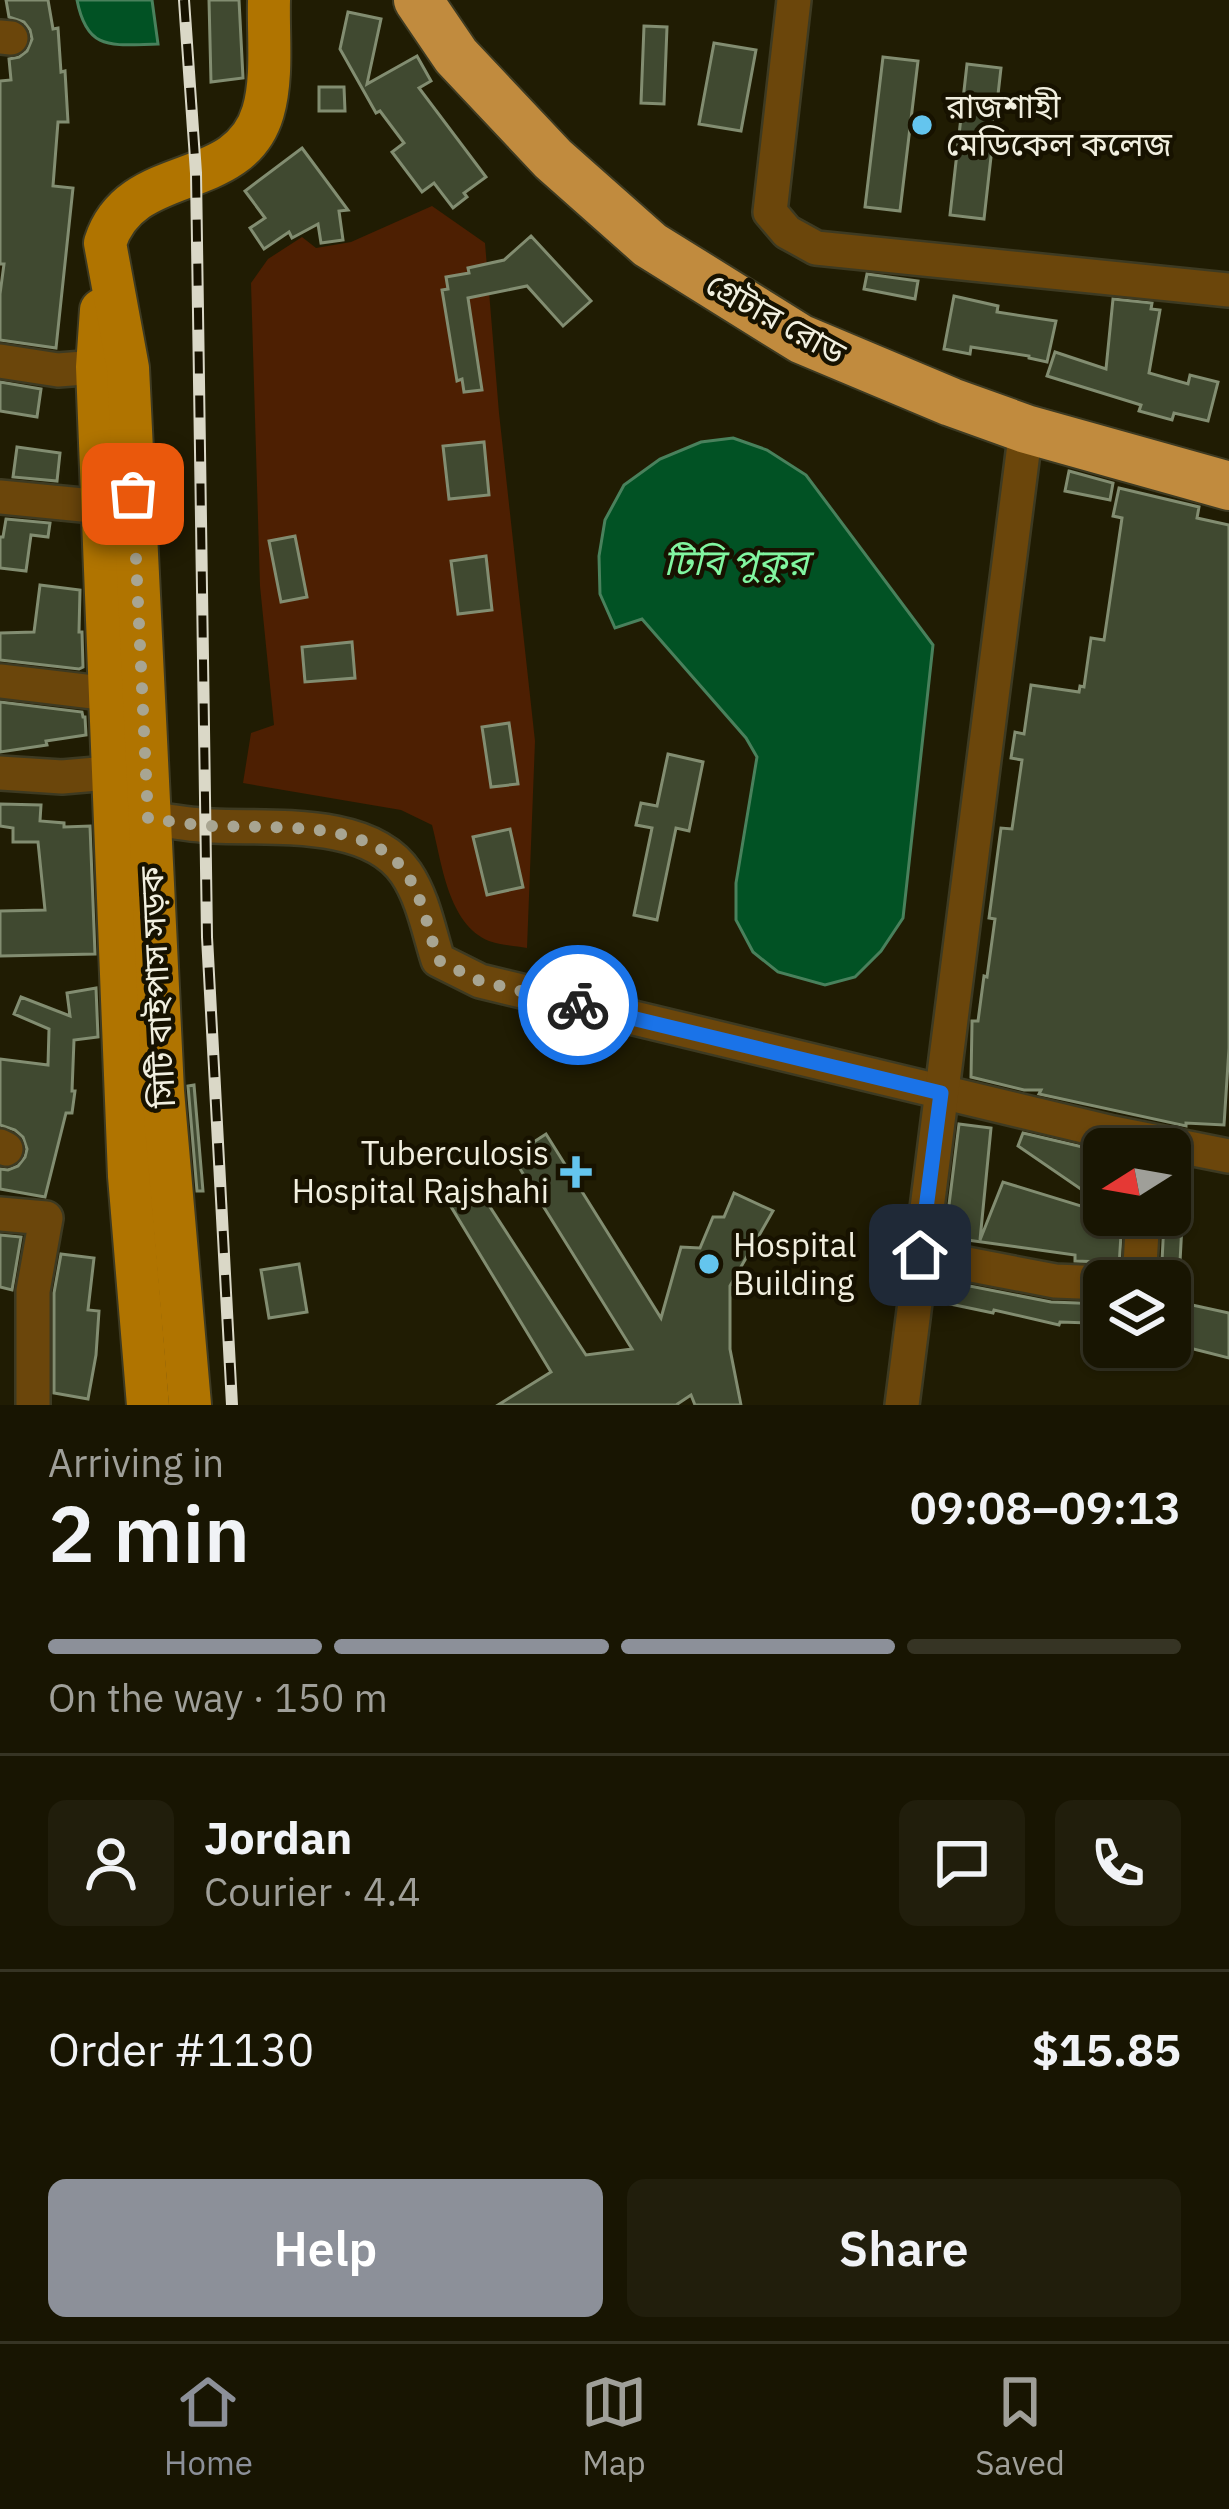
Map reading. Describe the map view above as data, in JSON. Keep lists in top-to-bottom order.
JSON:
{
  "streets": {
    "highway": ["গ্রেটার রোড"],
    "main road": ["সিটি বাইপাস সড়ক"]
  },
  "water": ["টিবি পুকুর"],
  "places": {
    "other": ["রাজশাহী মেডিকেল কলেজ", "Hospital Building"],
    "health": ["Tuberculosis Hospital Rajshahi"]
  },
  "north": "left",
  "page": {
    "heading": ["2 min", "Arriving in", "09:08–09:13"],
    "panel": [
      "Jordan",
      "Courier · 4.4",
      "Order #1130",
      "$15.85"
    ],
    "bar": "On the way · 150 m",
    "buttons": ["Help", "Share"],
    "tabs": ["Home", "Map", "Saved"]
  }
}
